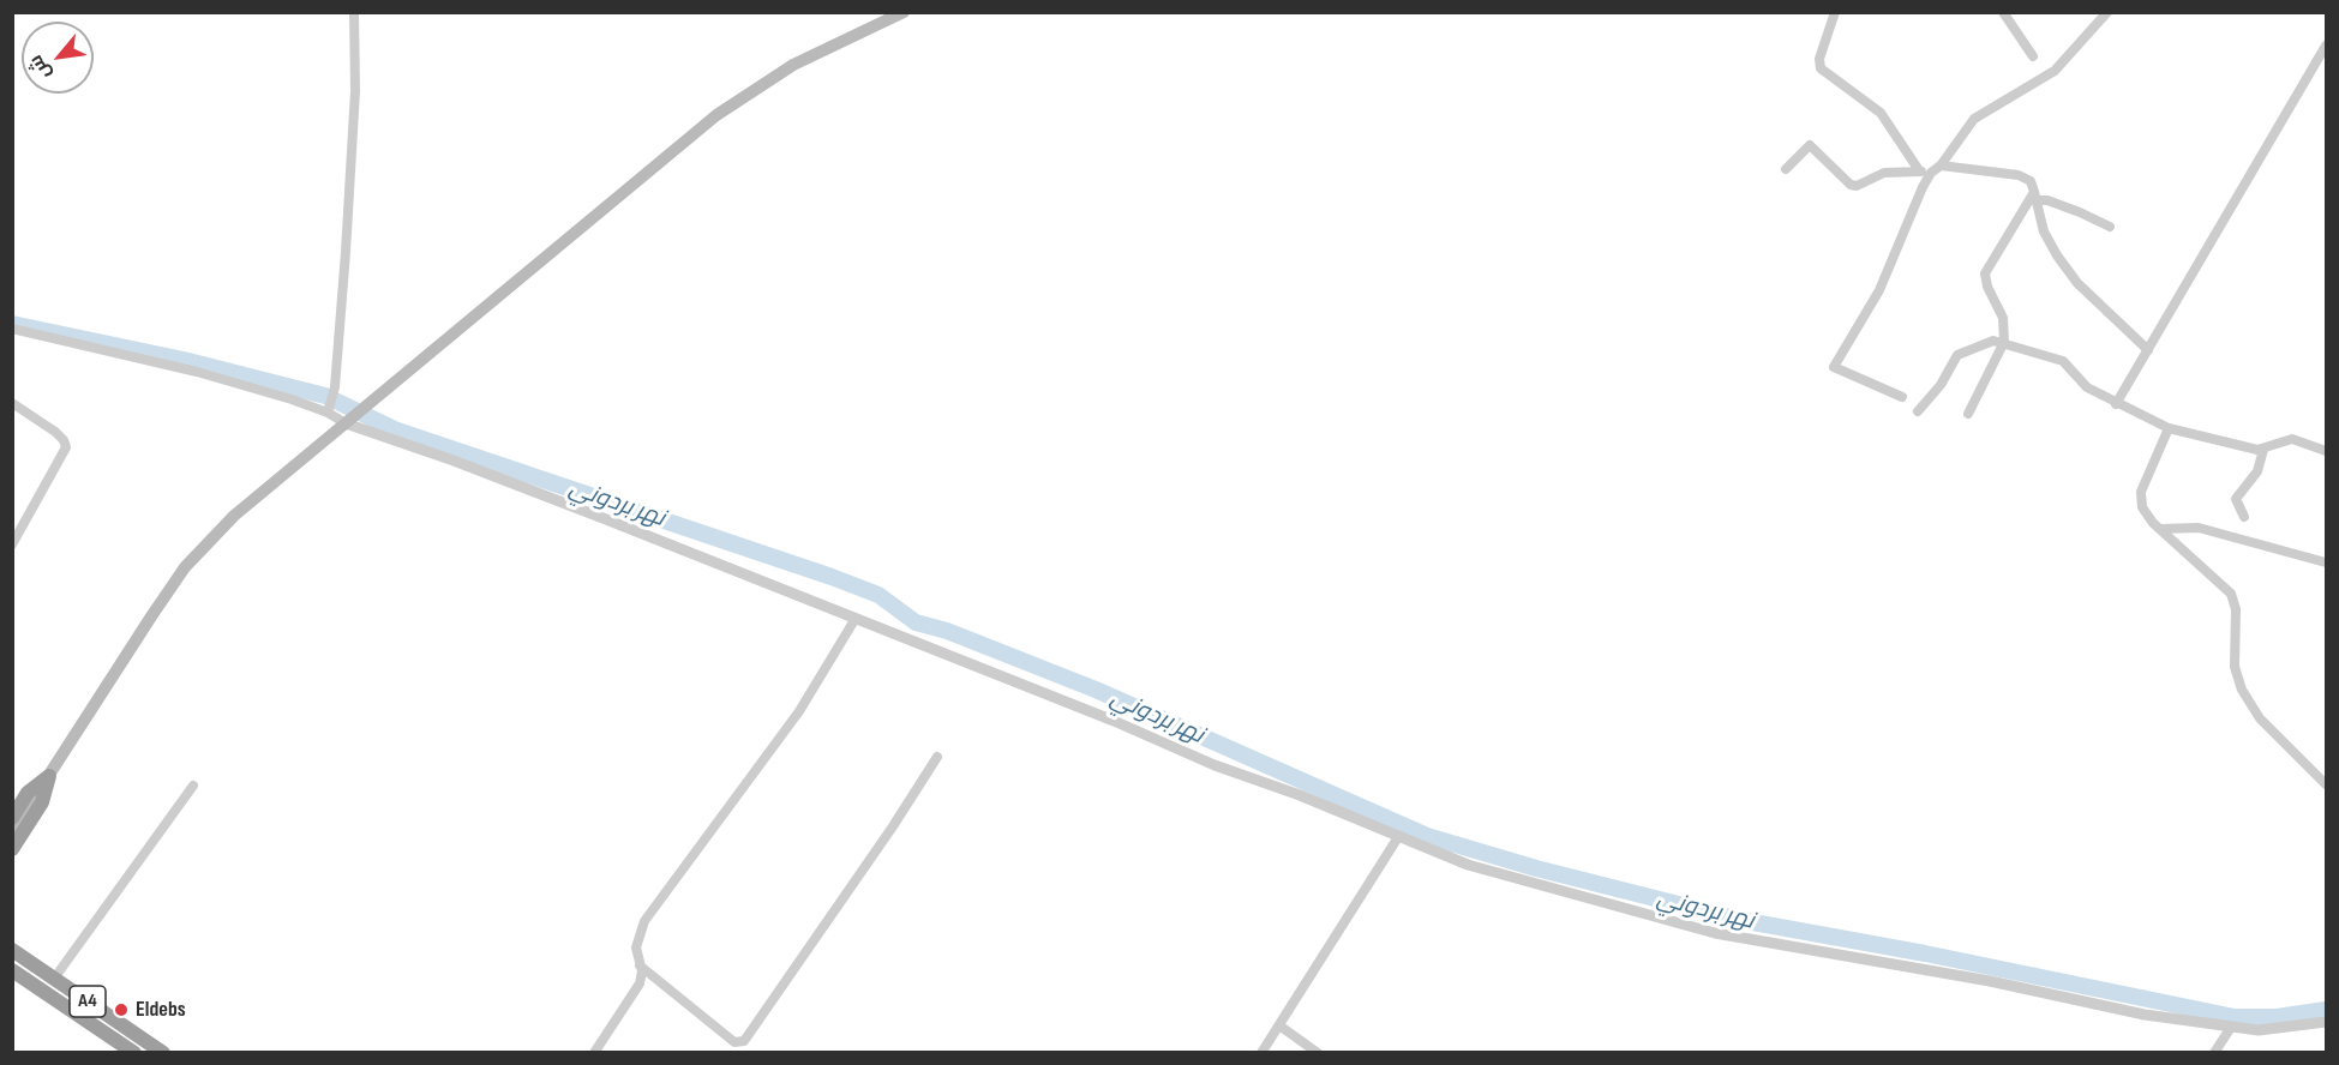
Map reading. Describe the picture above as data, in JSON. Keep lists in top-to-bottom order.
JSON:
{
  "streets": {
    "highway": ["A4"]
  },
  "water": ["نهر بردوني"],
  "places": ["Eldebs"],
  "north": "bottom left"
}
